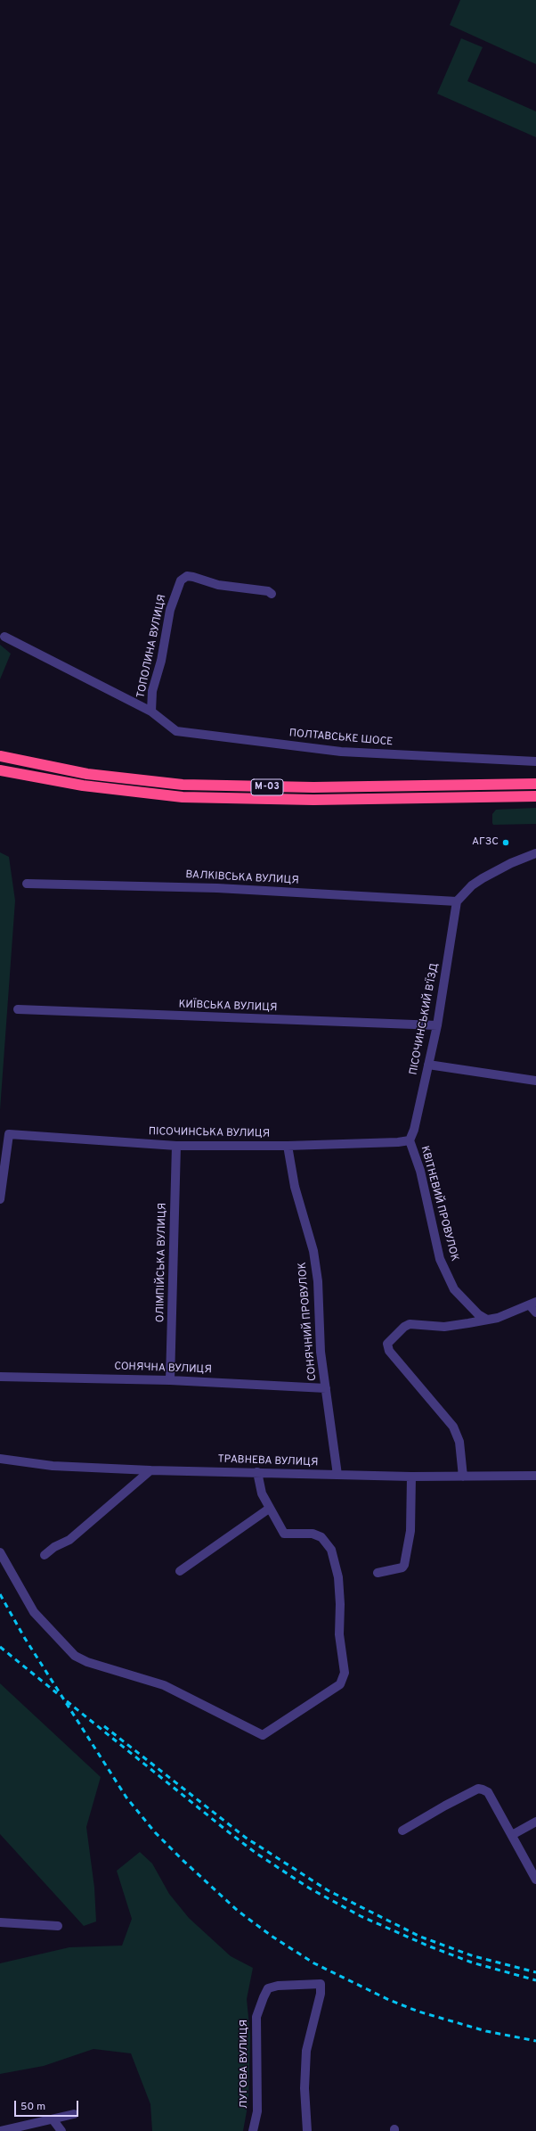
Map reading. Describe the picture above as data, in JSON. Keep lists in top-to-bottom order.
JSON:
{
  "streets": {
    "highway": ["М-03"],
    "street": [
      "ТОПОЛИНА ВУЛИЦЯ",
      "ПОЛТАВСЬКЕ ШОСЕ",
      "ВАЛКІВСЬКА ВУЛИЦЯ",
      "КИЇВСЬКА ВУЛИЦЯ",
      "ПІСОЧИНСЬКИЙ В’ЇЗД",
      "ПІСОЧИНСЬКА ВУЛИЦЯ",
      "КВІТНЕВИЙ ПРОВУЛОК",
      "ОЛІМПІЙСЬКА ВУЛИЦЯ",
      "СОНЯЧНИЙ ПРОВУЛОК",
      "СОНЯЧНА ВУЛИЦЯ",
      "ТРАВНЕВА ВУЛИЦЯ",
      "ЛУГОВА ВУЛИЦЯ"
    ]
  },
  "crossings": [
    ["ТОПОЛИНА ВУЛИЦЯ", "ПОЛТАВСЬКЕ ШОСЕ"],
    ["ВАЛКІВСЬКА ВУЛИЦЯ", "ПІСОЧИНСЬКИЙ В’ЇЗД"],
    ["КИЇВСЬКА ВУЛИЦЯ", "ПІСОЧИНСЬКИЙ В’ЇЗД"],
    ["ПІСОЧИНСЬКИЙ В’ЇЗД", "ПІСОЧИНСЬКА ВУЛИЦЯ"],
    ["ПІСОЧИНСЬКИЙ В’ЇЗД", "КВІТНЕВИЙ ПРОВУЛОК"],
    ["ПІСОЧИНСЬКА ВУЛИЦЯ", "КВІТНЕВИЙ ПРОВУЛОК"],
    ["ПІСОЧИНСЬКА ВУЛИЦЯ", "ОЛІМПІЙСЬКА ВУЛИЦЯ"],
    ["ПІСОЧИНСЬКА ВУЛИЦЯ", "СОНЯЧНИЙ ПРОВУЛОК"],
    ["ОЛІМПІЙСЬКА ВУЛИЦЯ", "СОНЯЧНА ВУЛИЦЯ"],
    ["СОНЯЧНИЙ ПРОВУЛОК", "СОНЯЧНА ВУЛИЦЯ"],
    ["СОНЯЧНИЙ ПРОВУЛОК", "ТРАВНЕВА ВУЛИЦЯ"]
  ],
  "places": ["АГЗС"],
  "scale_bar": "50 m"
}
